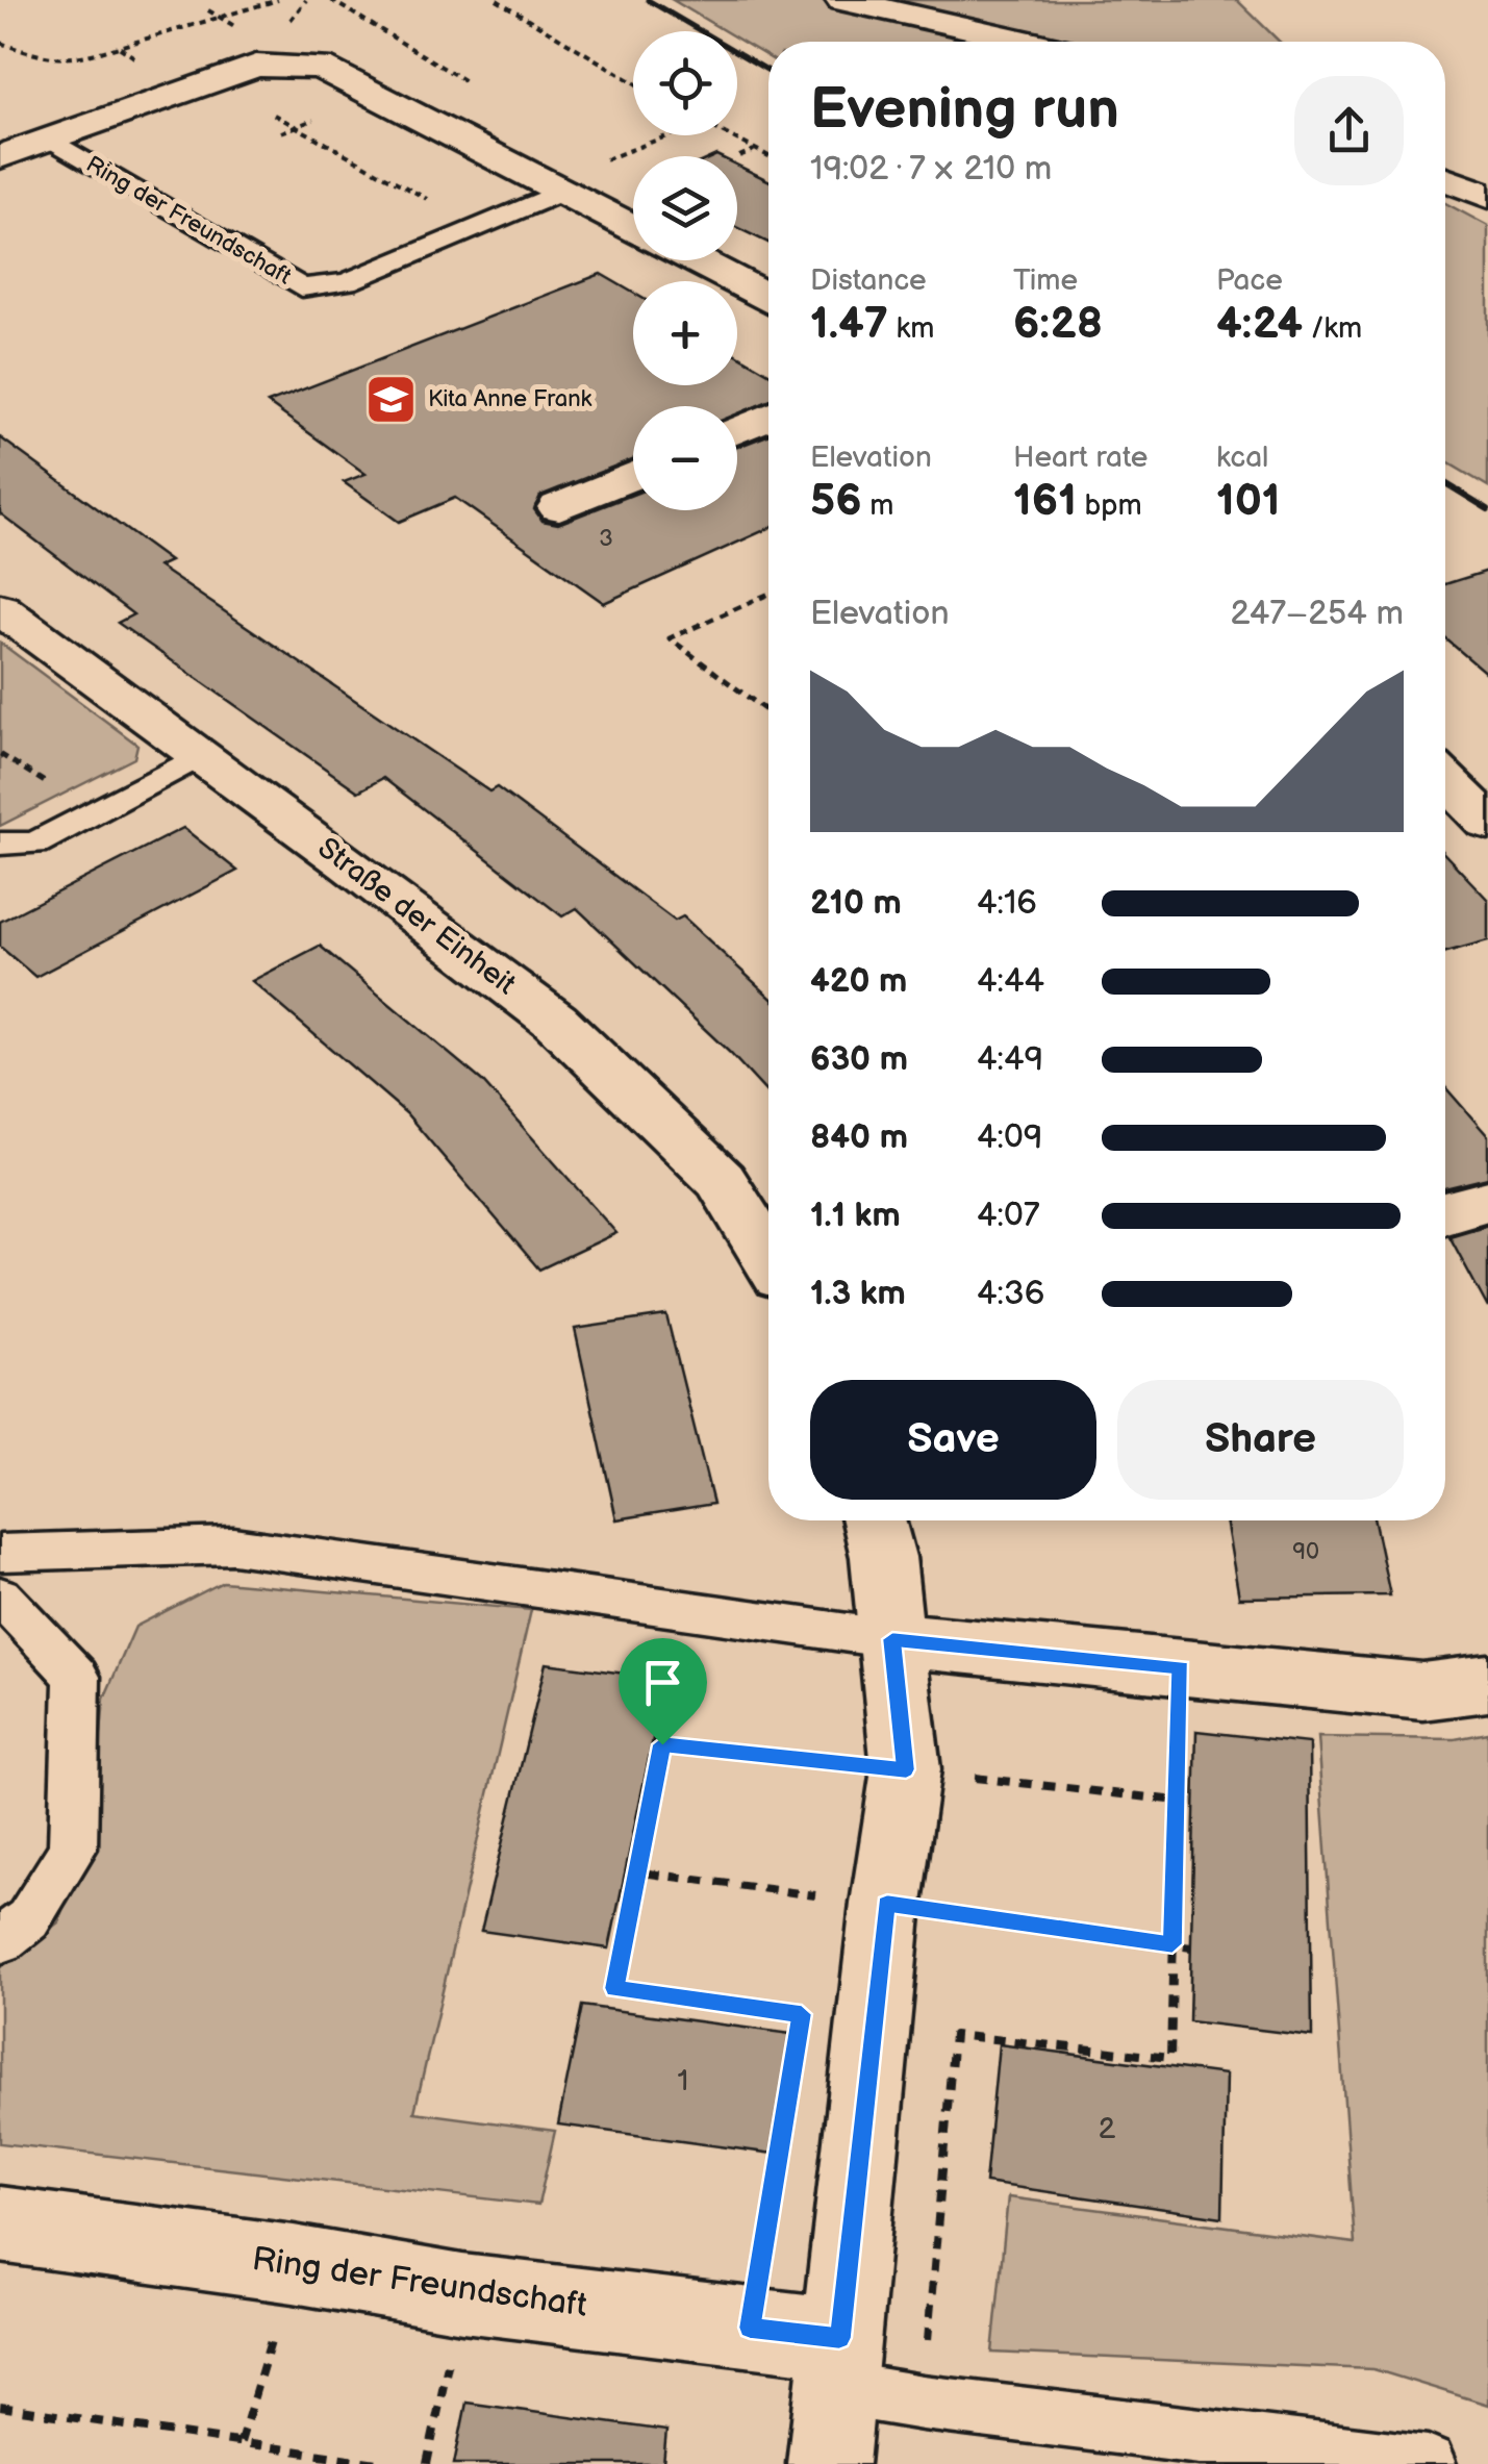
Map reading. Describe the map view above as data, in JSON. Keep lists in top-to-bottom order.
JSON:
{
  "streets": {
    "street": ["Ring der Freundschaft", "Straße der Einheit"]
  },
  "places": {
    "school or university": ["Kita Anne Frank"]
  },
  "house_numbers": [
    "3",
    "90",
    "1",
    "2"
  ],
  "page": {
    "map_buttons": ["+", "−"],
    "heading": ["Evening run", "19:02 · 7 × 210 m"],
    "stats": [
      ["Distance", "1.47 km"],
      ["Time", "6:28"],
      ["Pace", "4:24 /km"],
      ["Elevation", "56 m"],
      ["Heart rate", "161 bpm"],
      ["kcal", "101"]
    ],
    "chart": ["Elevation", "247–254 m"],
    "list": [
      {
        "name": "210 m",
        "note": "4:16"
      },
      {
        "name": "420 m",
        "note": "4:44"
      },
      {
        "name": "630 m",
        "note": "4:49"
      },
      {
        "name": "840 m",
        "note": "4:09"
      },
      {
        "name": "1.1 km",
        "note": "4:07"
      },
      {
        "name": "1.3 km",
        "note": "4:36"
      }
    ],
    "buttons": ["Save", "Share"]
  }
}
